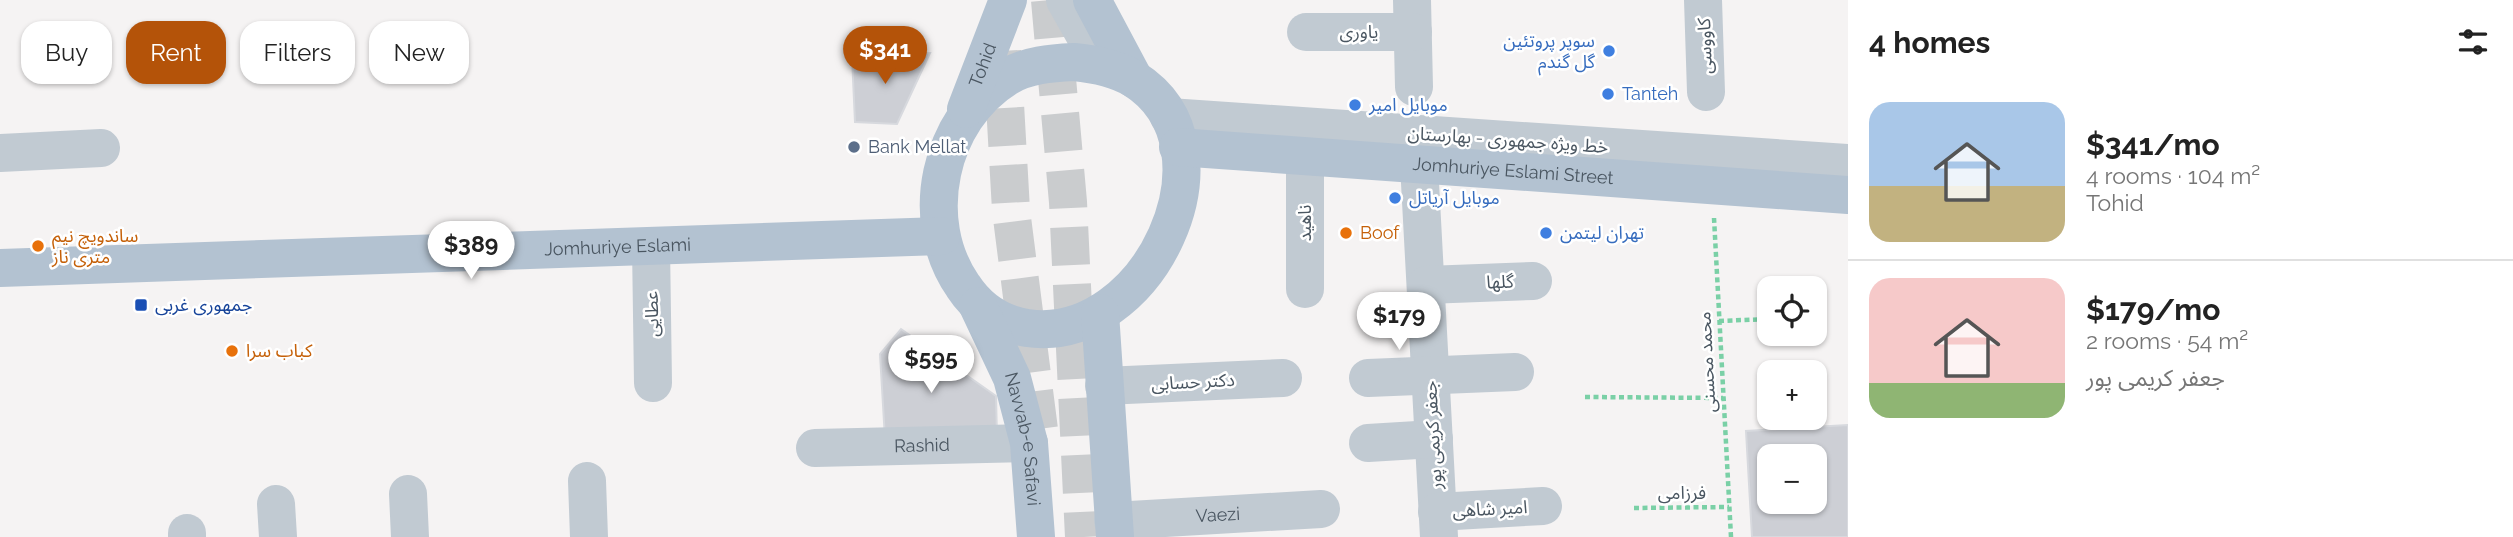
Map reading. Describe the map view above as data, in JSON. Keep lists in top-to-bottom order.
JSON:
{
  "streets": {
    "main road": [
      "Tohid",
      "Jomhuriye Eslami Street",
      "Jomhuriye Eslami",
      "Navvab-e Safavi"
    ],
    "street": [
      "یاوری",
      "کاووسی",
      "خط ویژه جمهوری - بهارستان",
      "ناهید",
      "گلها",
      "عطایی",
      "دکتر حسابی",
      "جعفر کریمی پور",
      "Rashid",
      "امیر شاهی",
      "Vaezi"
    ],
    "path": ["محمد محسنی", "فرزامی"]
  },
  "crossings": [
    ["خط ویژه جمهوری - بهارستان", "Jomhuriye Eslami Street"],
    ["Jomhuriye Eslami Street", "ناهید"],
    ["Jomhuriye Eslami Street", "محمد محسنی"],
    ["Jomhuriye Eslami Street", "جعفر کریمی پور"],
    ["Jomhuriye Eslami", "عطایی"],
    ["گلها", "جعفر کریمی پور"],
    ["محمد محسنی", "فرزامی"],
    ["جعفر کریمی پور", "امیر شاهی"],
    ["Navvab-e Safavi", "Rashid"]
  ],
  "places": {
    "other": [
      "سوپر پروتئین گل گندم",
      "Tanteh",
      "موبایل امیر",
      "Bank Mellat",
      "موبایل آریاتل",
      "Boof",
      "تهران لیتمن",
      "ساندویچ نیم متری ناز",
      "کباب سرا"
    ],
    "transit": ["جمهوری غربی"]
  },
  "page": {
    "heading": "4 homes",
    "chip": [
      "Buy",
      "Rent",
      "Filters",
      "New"
    ],
    "price": [
      "$341",
      "$389",
      "$179",
      "$595"
    ],
    "list": [
      {
        "name": "$341/mo",
        "note": "4 rooms · 104 m² · Tohid"
      },
      {
        "name": "$179/mo",
        "note": "2 rooms · 54 m² · جعفر کریمی پور"
      }
    ],
    "map_buttons": ["+", "−"]
  }
}
